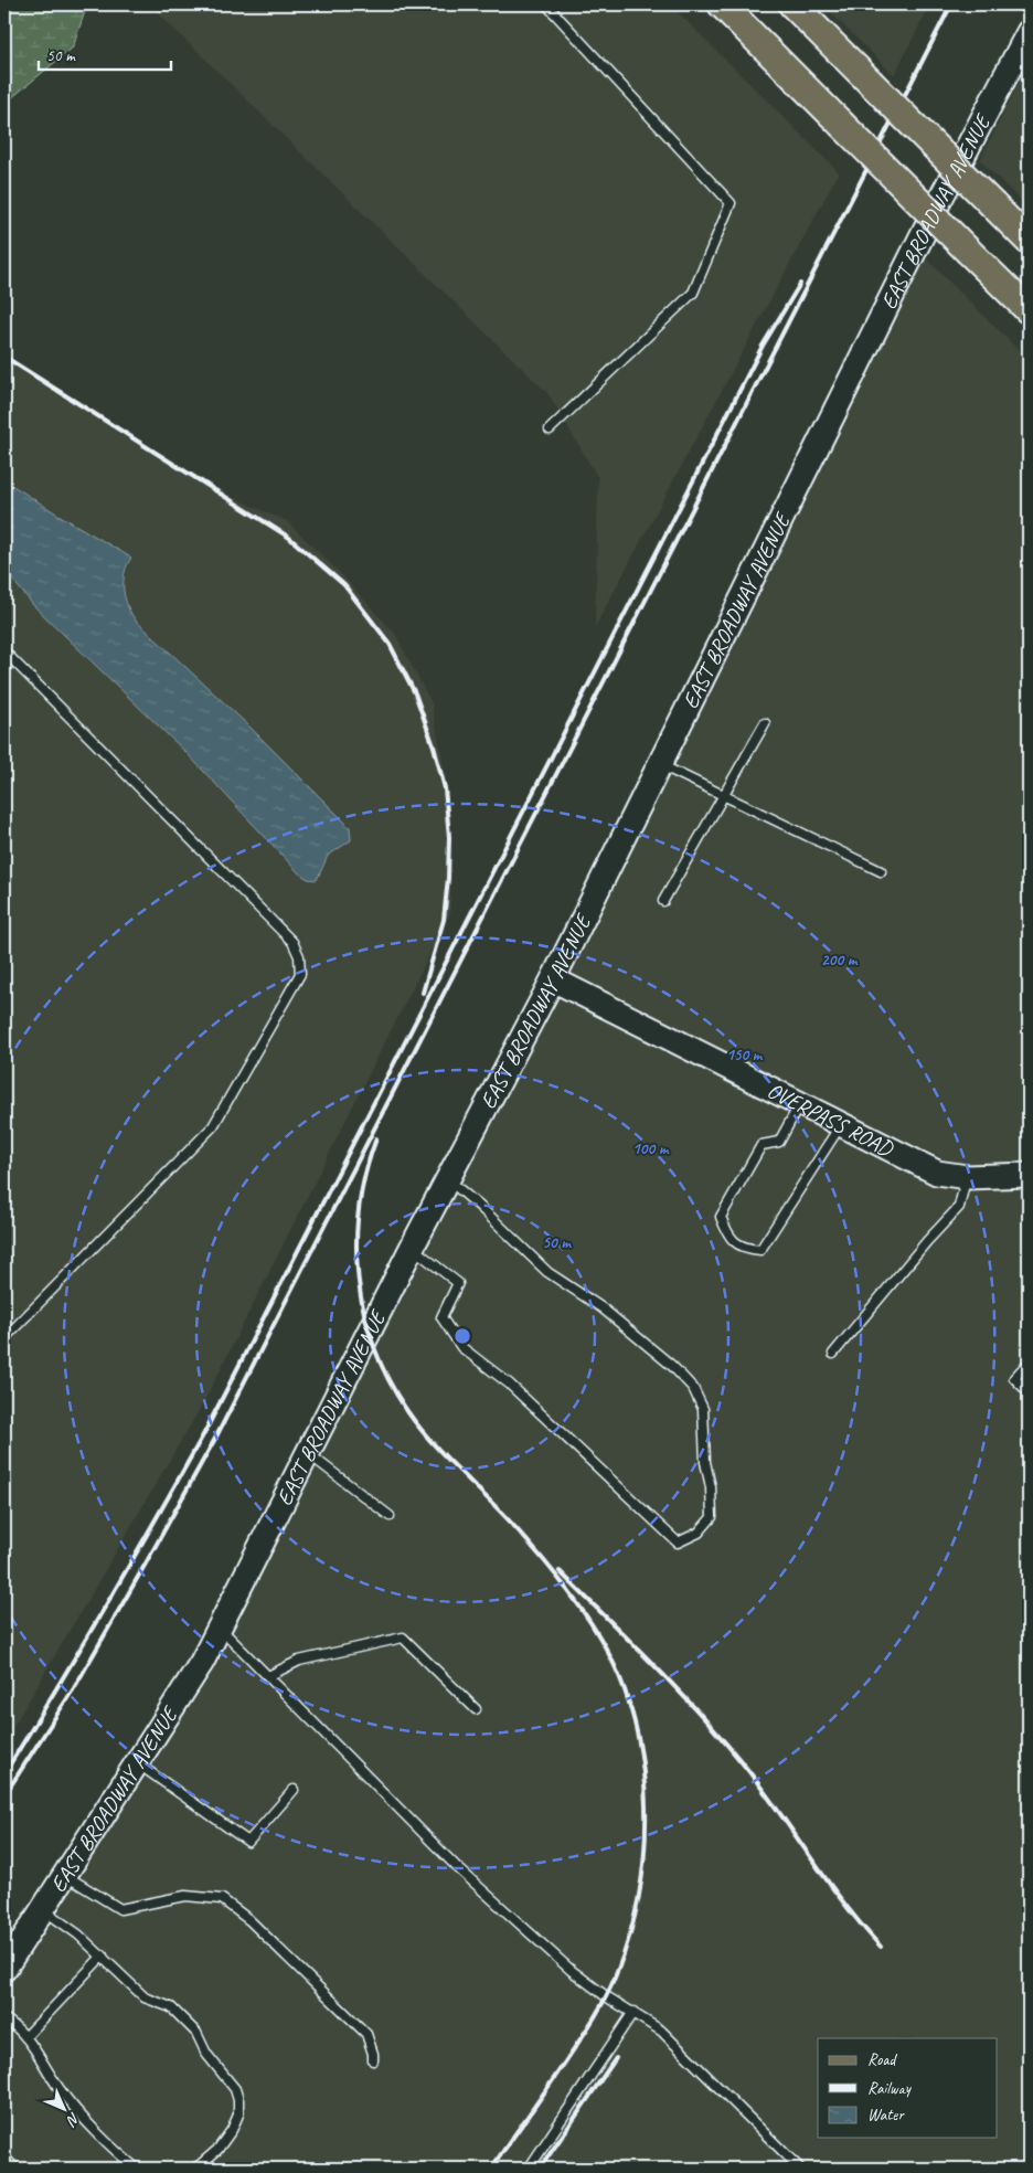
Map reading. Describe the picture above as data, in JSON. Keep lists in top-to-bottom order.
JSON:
{
  "streets": {
    "main road": ["EAST BROADWAY AVENUE", "OVERPASS ROAD"]
  },
  "crossings": [
    ["EAST BROADWAY AVENUE", "OVERPASS ROAD"]
  ],
  "legend": ["Road", "Railway", "Water"],
  "scale_bar": "50 m",
  "north": "bottom right",
  "rings": [
    "200 m",
    "150 m",
    "100 m",
    "50 m"
  ]
}
